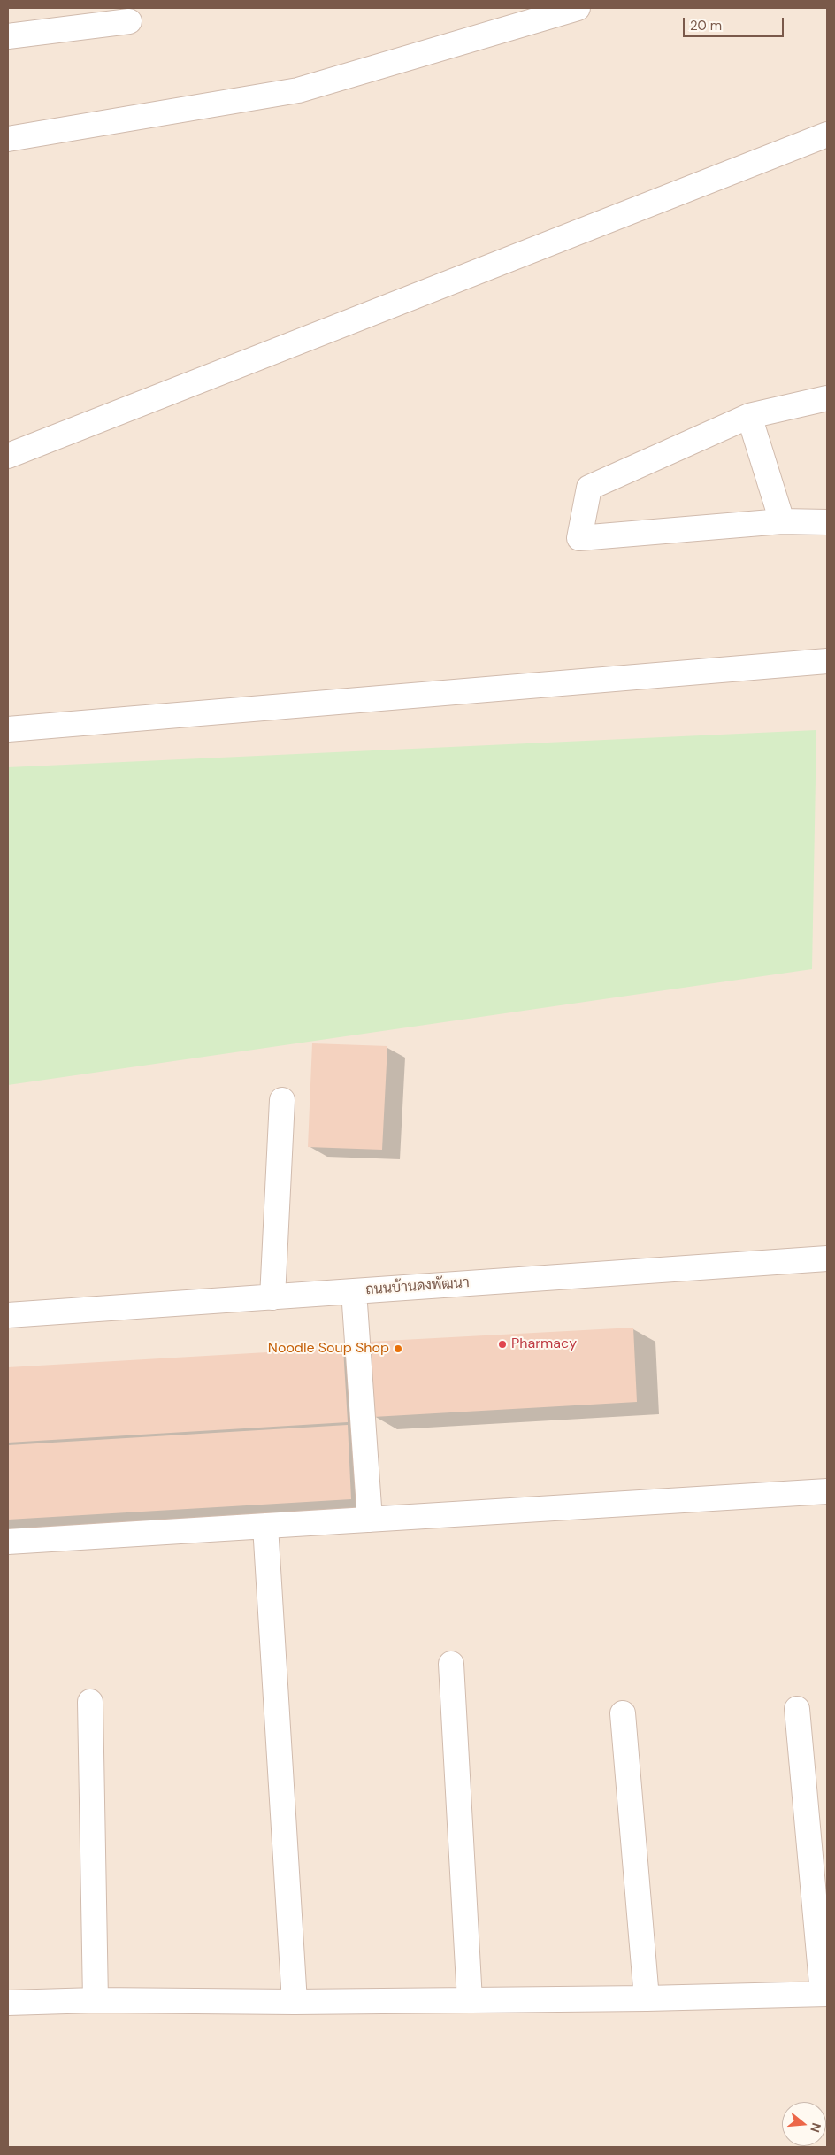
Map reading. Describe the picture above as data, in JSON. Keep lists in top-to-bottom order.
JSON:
{
  "streets": {
    "street": ["ถนนบ้านดงพัฒนา"]
  },
  "places": ["Pharmacy", "Noodle Soup Shop"],
  "scale_bar": "20 m",
  "north": "right"
}
